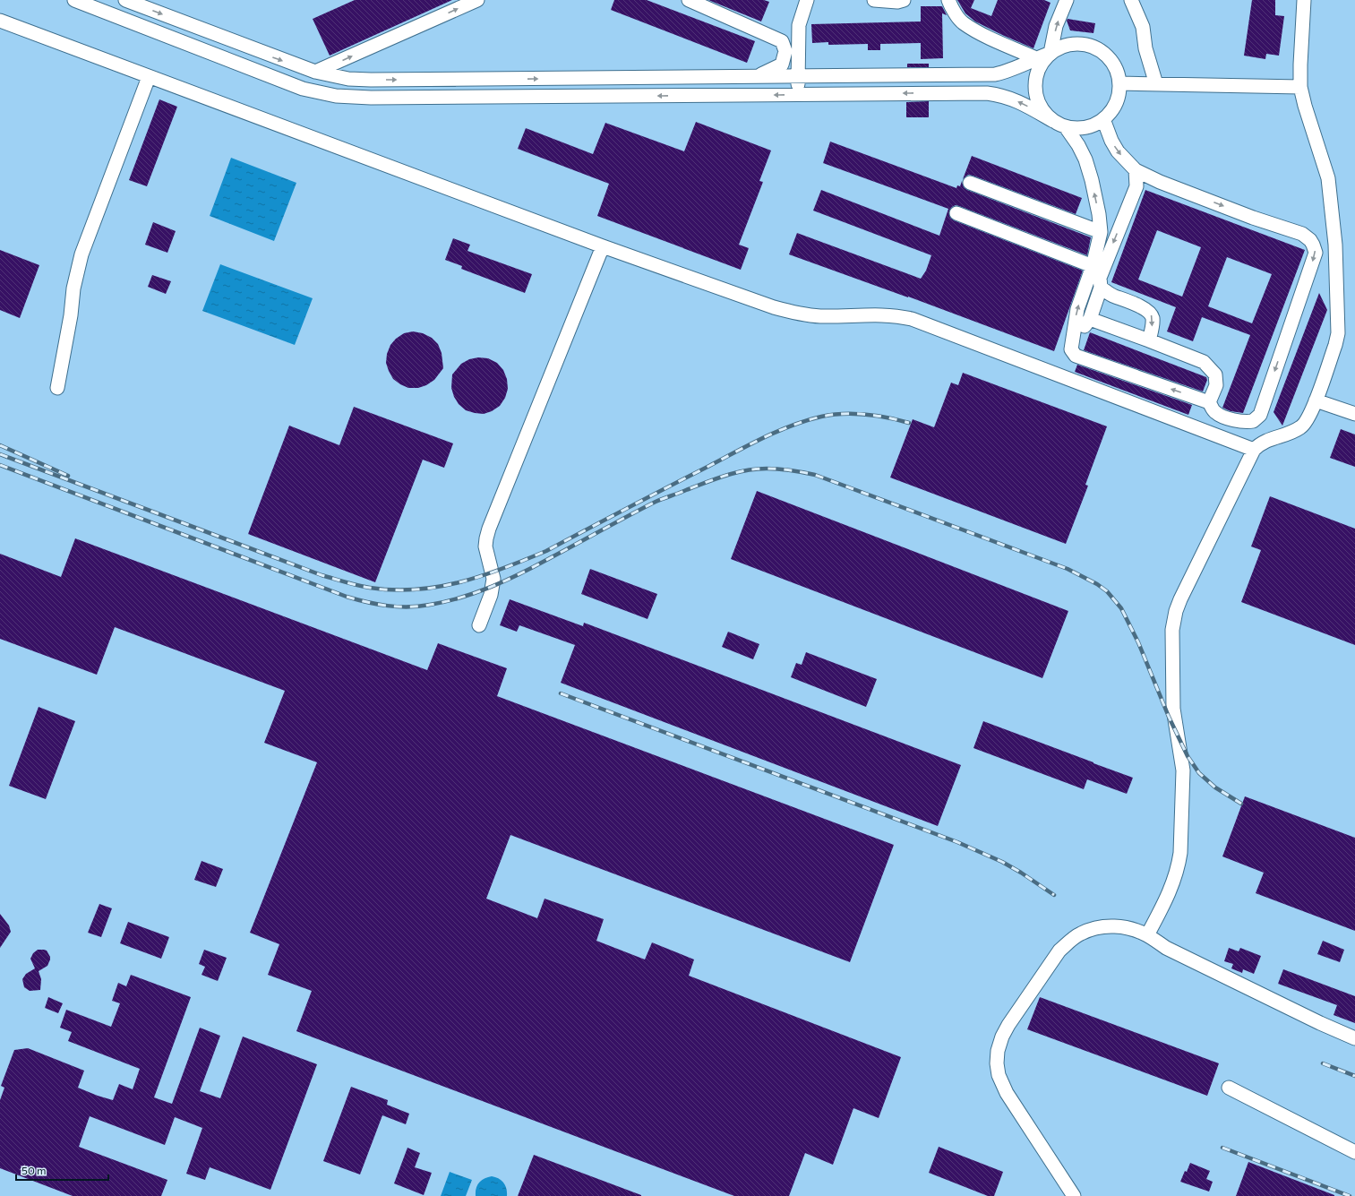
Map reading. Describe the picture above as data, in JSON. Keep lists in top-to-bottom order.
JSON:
{
  "scale_bar": "50 m"
}
